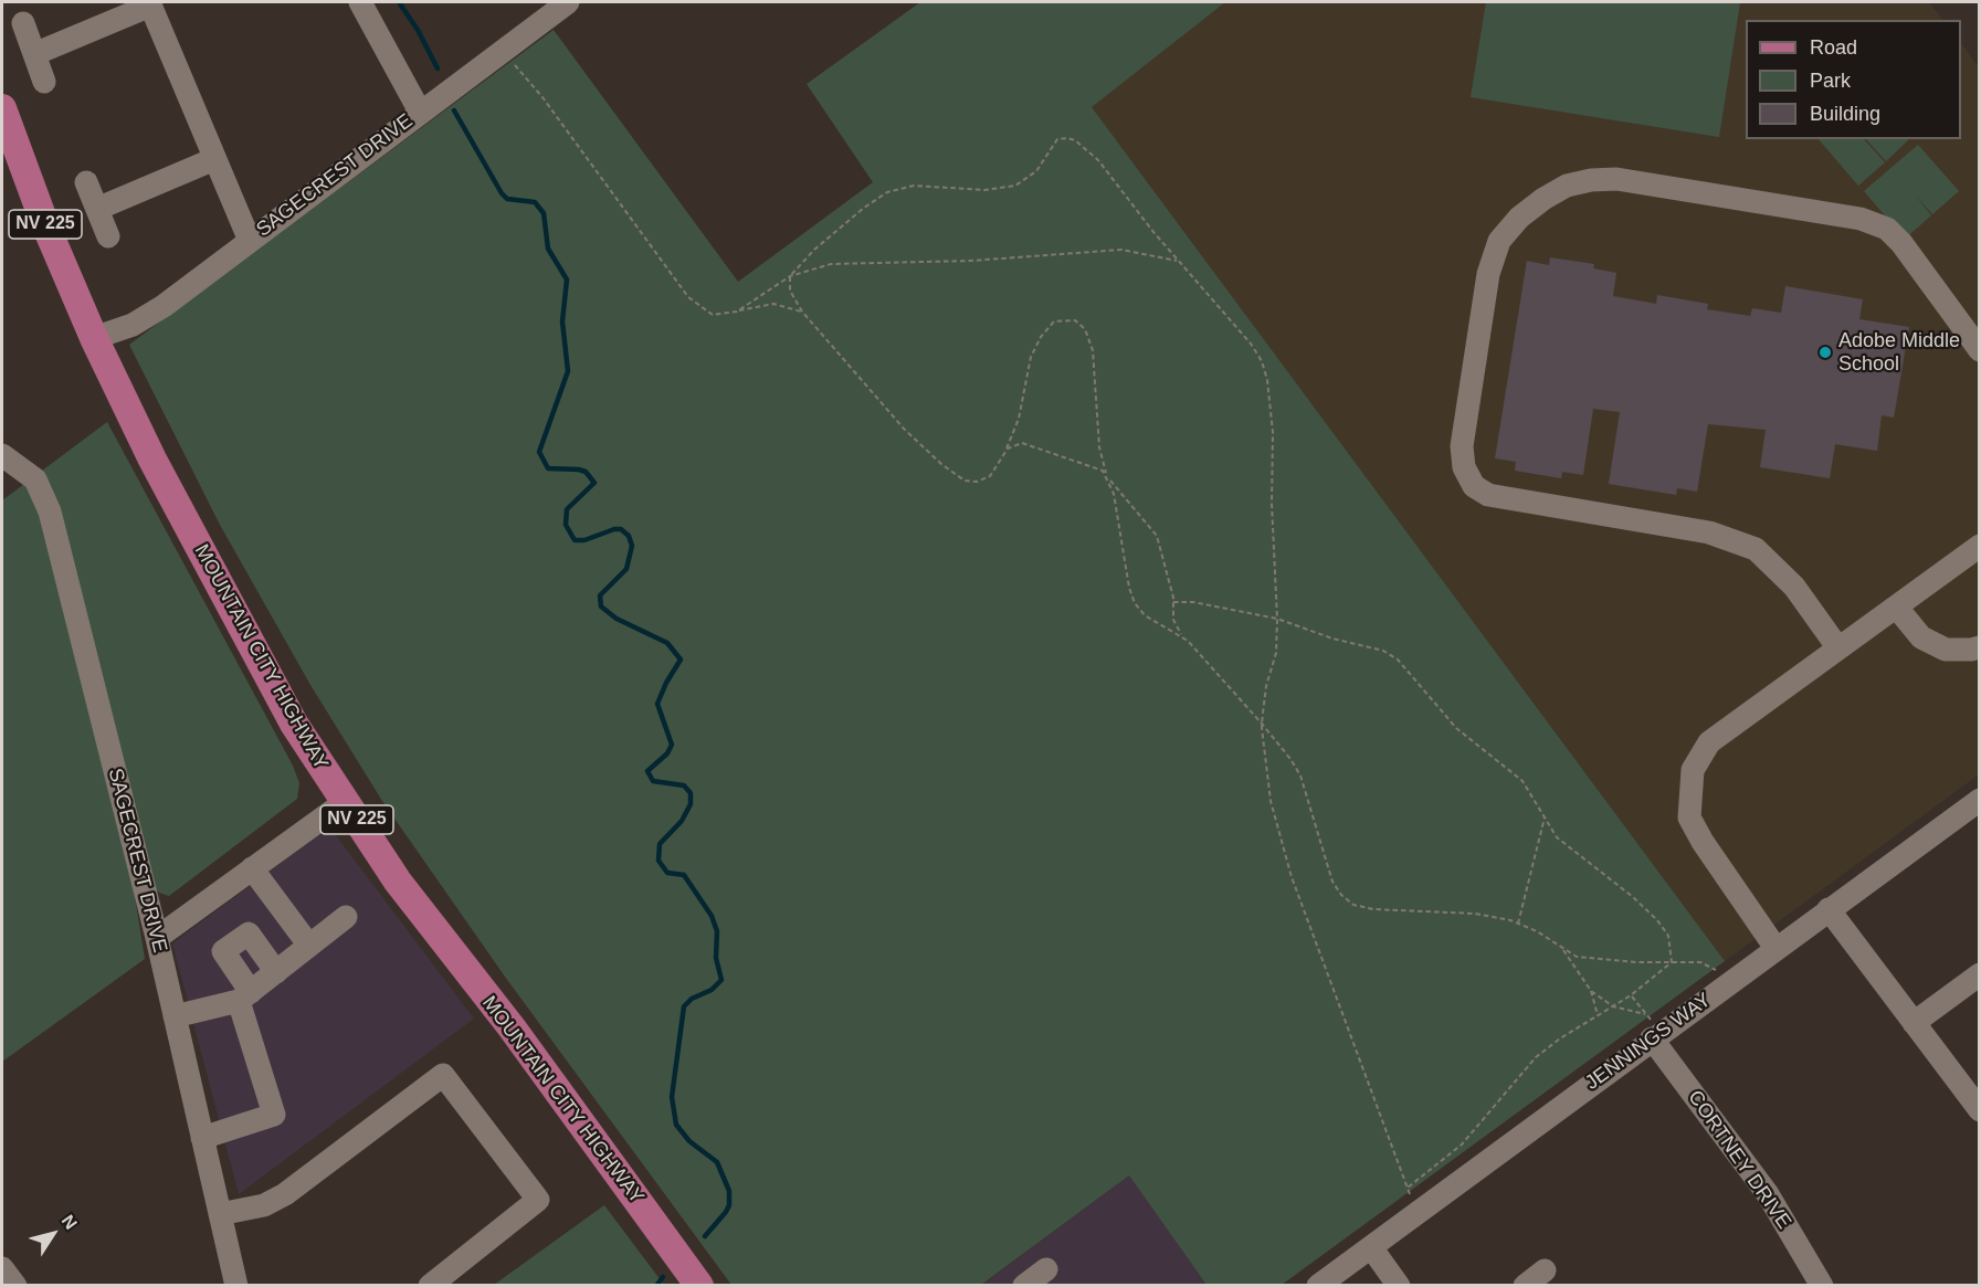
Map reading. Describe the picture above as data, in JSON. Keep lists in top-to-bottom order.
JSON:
{
  "streets": {
    "main road": ["NV 225", "MOUNTAIN CITY HIGHWAY"],
    "street": ["SAGECREST DRIVE", "JENNINGS WAY", "CORTNEY DRIVE"]
  },
  "crossings": [
    ["SAGECREST DRIVE", "MOUNTAIN CITY HIGHWAY"],
    ["JENNINGS WAY", "CORTNEY DRIVE"]
  ],
  "places": ["Adobe Middle School"],
  "legend": ["Road", "Park", "Building"],
  "north": "top right"
}
